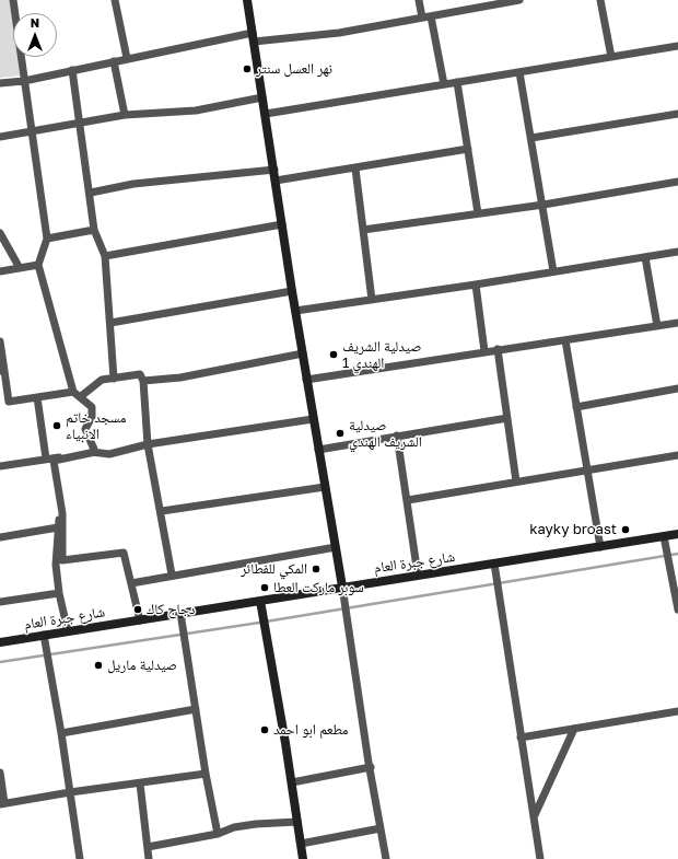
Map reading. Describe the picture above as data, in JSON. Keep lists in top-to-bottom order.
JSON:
{
  "streets": {
    "street": ["شارع جبرة العام"]
  },
  "places": [
    "نهر العسل سنتر",
    "صيدلية الشريف الهندي 1",
    "مسجد خاتم الانبياء",
    "صيدلية الشريف الهندي",
    "kayky broast",
    "المكي للفطائر",
    "سوبر ماركت العطا",
    "دجاج كاك",
    "صيدلية ماريل",
    "مطعم ابو احمد"
  ],
  "north": "top"
}
